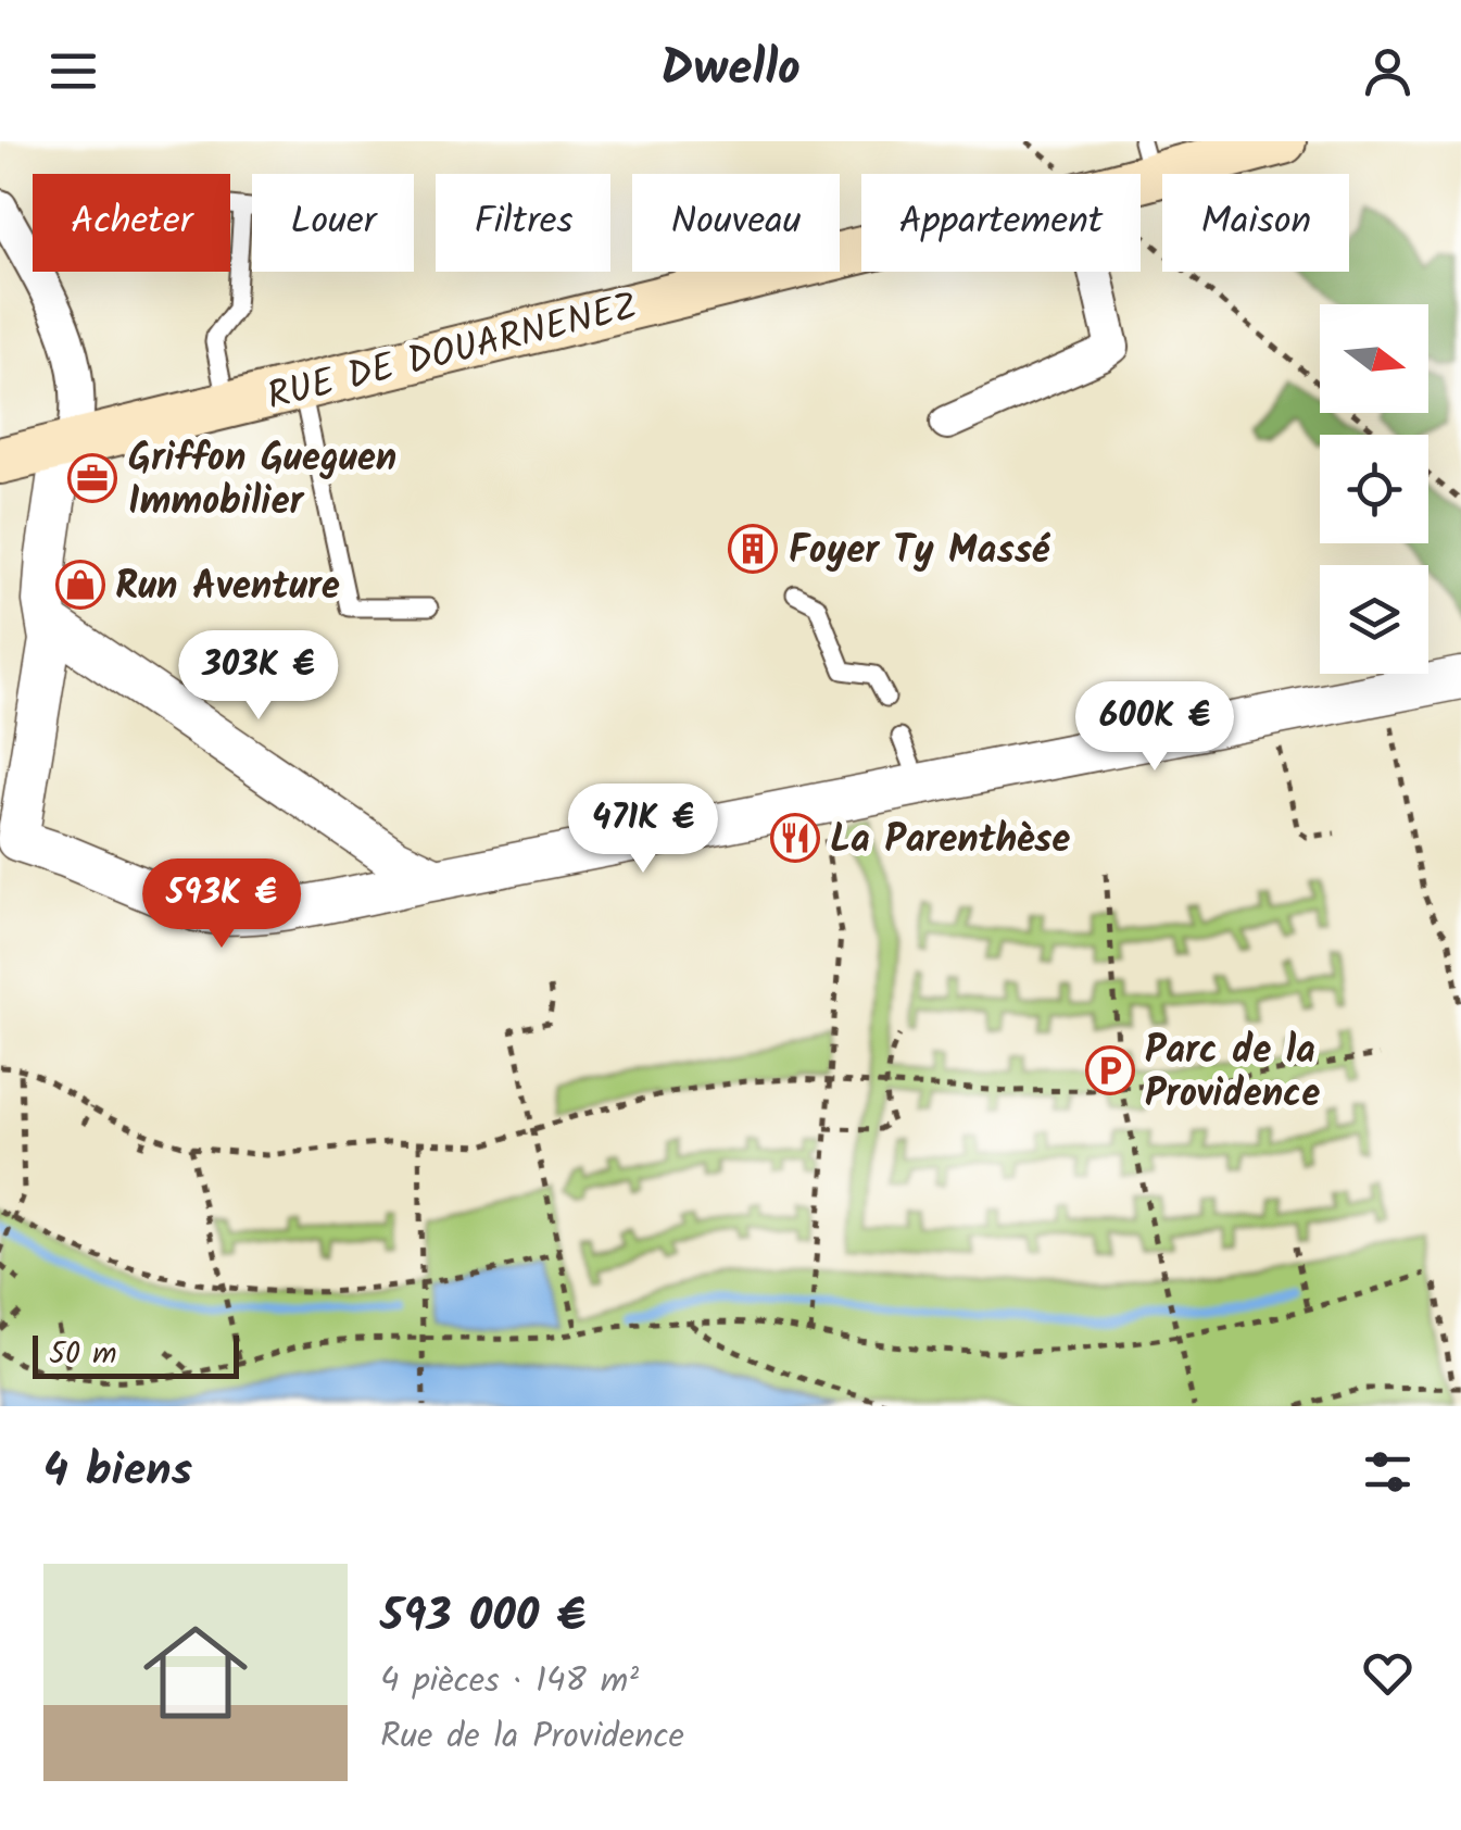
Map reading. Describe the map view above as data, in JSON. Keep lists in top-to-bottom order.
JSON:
{
  "streets": {
    "main road": ["RUE DE DOUARNENEZ"]
  },
  "places": {
    "office": ["Griffon Gueguen Immobilier"],
    "building": ["Foyer Ty Massé"],
    "shop": ["Run Aventure"],
    "restaurant": ["La Parenthèse"],
    "parking": ["Parc de la Providence"]
  },
  "scale_bar": "50 m",
  "north": "right",
  "page": {
    "header": "Dwello",
    "chip": [
      "Acheter",
      "Louer",
      "Filtres",
      "Nouveau",
      "Appartement",
      "Maison"
    ],
    "price": [
      "303K €",
      "600K €",
      "471K €",
      "593K €"
    ],
    "scale": "50 m",
    "heading": "4 biens",
    "list": [
      {
        "name": "593 000 €",
        "note": "4 pièces · 148 m² · Rue de la Providence"
      }
    ]
  }
}
